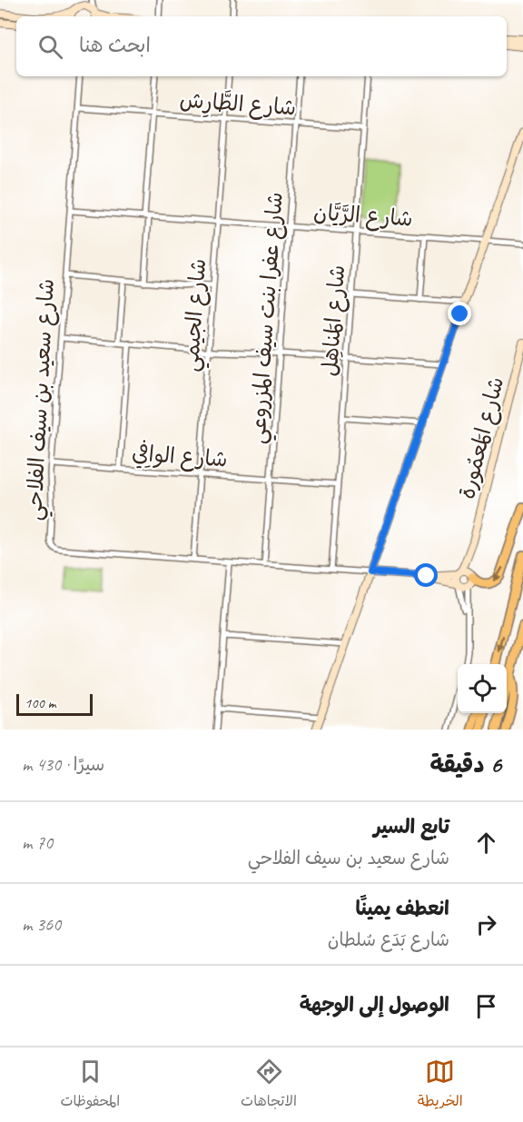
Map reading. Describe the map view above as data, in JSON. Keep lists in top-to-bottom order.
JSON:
{
  "streets": {
    "street": [
      "شارع الطَّارِش",
      "شارع الرَّيَّان",
      "شارع الجيمي",
      "شارع عفرا بنت سيف المزروعي",
      "شارع المَناهِل",
      "شارع سعيد بن سيف الفلاحي",
      "شارع المَعمُورة",
      "شارع الوافِي"
    ]
  },
  "crossings": [
    ["شارع الطَّارِش", "شارع الجيمي"],
    ["شارع الطَّارِش", "شارع عفرا بنت سيف المزروعي"],
    ["شارع الطَّارِش", "شارع المَناهِل"],
    ["شارع الطَّارِش", "شارع سعيد بن سيف الفلاحي"],
    ["شارع الرَّيَّان", "شارع الجيمي"],
    ["شارع الرَّيَّان", "شارع عفرا بنت سيف المزروعي"],
    ["شارع الرَّيَّان", "شارع المَناهِل"],
    ["شارع الرَّيَّان", "شارع سعيد بن سيف الفلاحي"],
    ["شارع الجيمي", "شارع سعيد بن سيف الفلاحي"],
    ["شارع الجيمي", "شارع الوافِي"],
    ["شارع عفرا بنت سيف المزروعي", "شارع سعيد بن سيف الفلاحي"],
    ["شارع عفرا بنت سيف المزروعي", "شارع الوافِي"],
    ["شارع المَناهِل", "شارع سعيد بن سيف الفلاحي"],
    ["شارع المَناهِل", "شارع الوافِي"],
    ["شارع سعيد بن سيف الفلاحي", "شارع المَعمُورة"],
    ["شارع سعيد بن سيف الفلاحي", "شارع الوافِي"]
  ],
  "scale_bar": "100 m",
  "page": {
    "search": "ابحث هنا",
    "scale": "100 m",
    "heading": ["6 دقيقة", "سيرًا · 430 m"],
    "list": [
      ["تابع السير", "شارع سعيد بن سيف الفلاحي", "70 m"],
      ["انعطف يمينًا", "شارع بَدَع سُلطان", "360 m"],
      "الوصول إلى الوجهة"
    ],
    "nav": ["الخريطة", "الاتجاهات", "المحفوظات"]
  }
}
